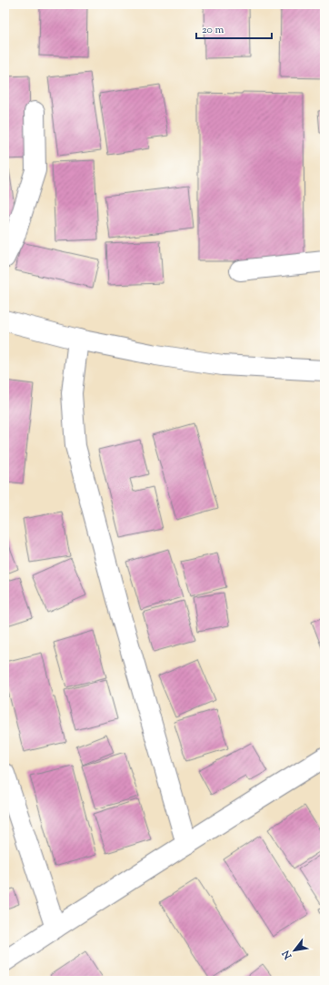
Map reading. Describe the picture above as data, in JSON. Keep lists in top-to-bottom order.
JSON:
{
  "scale_bar": "20 m",
  "north": "bottom left"
}
